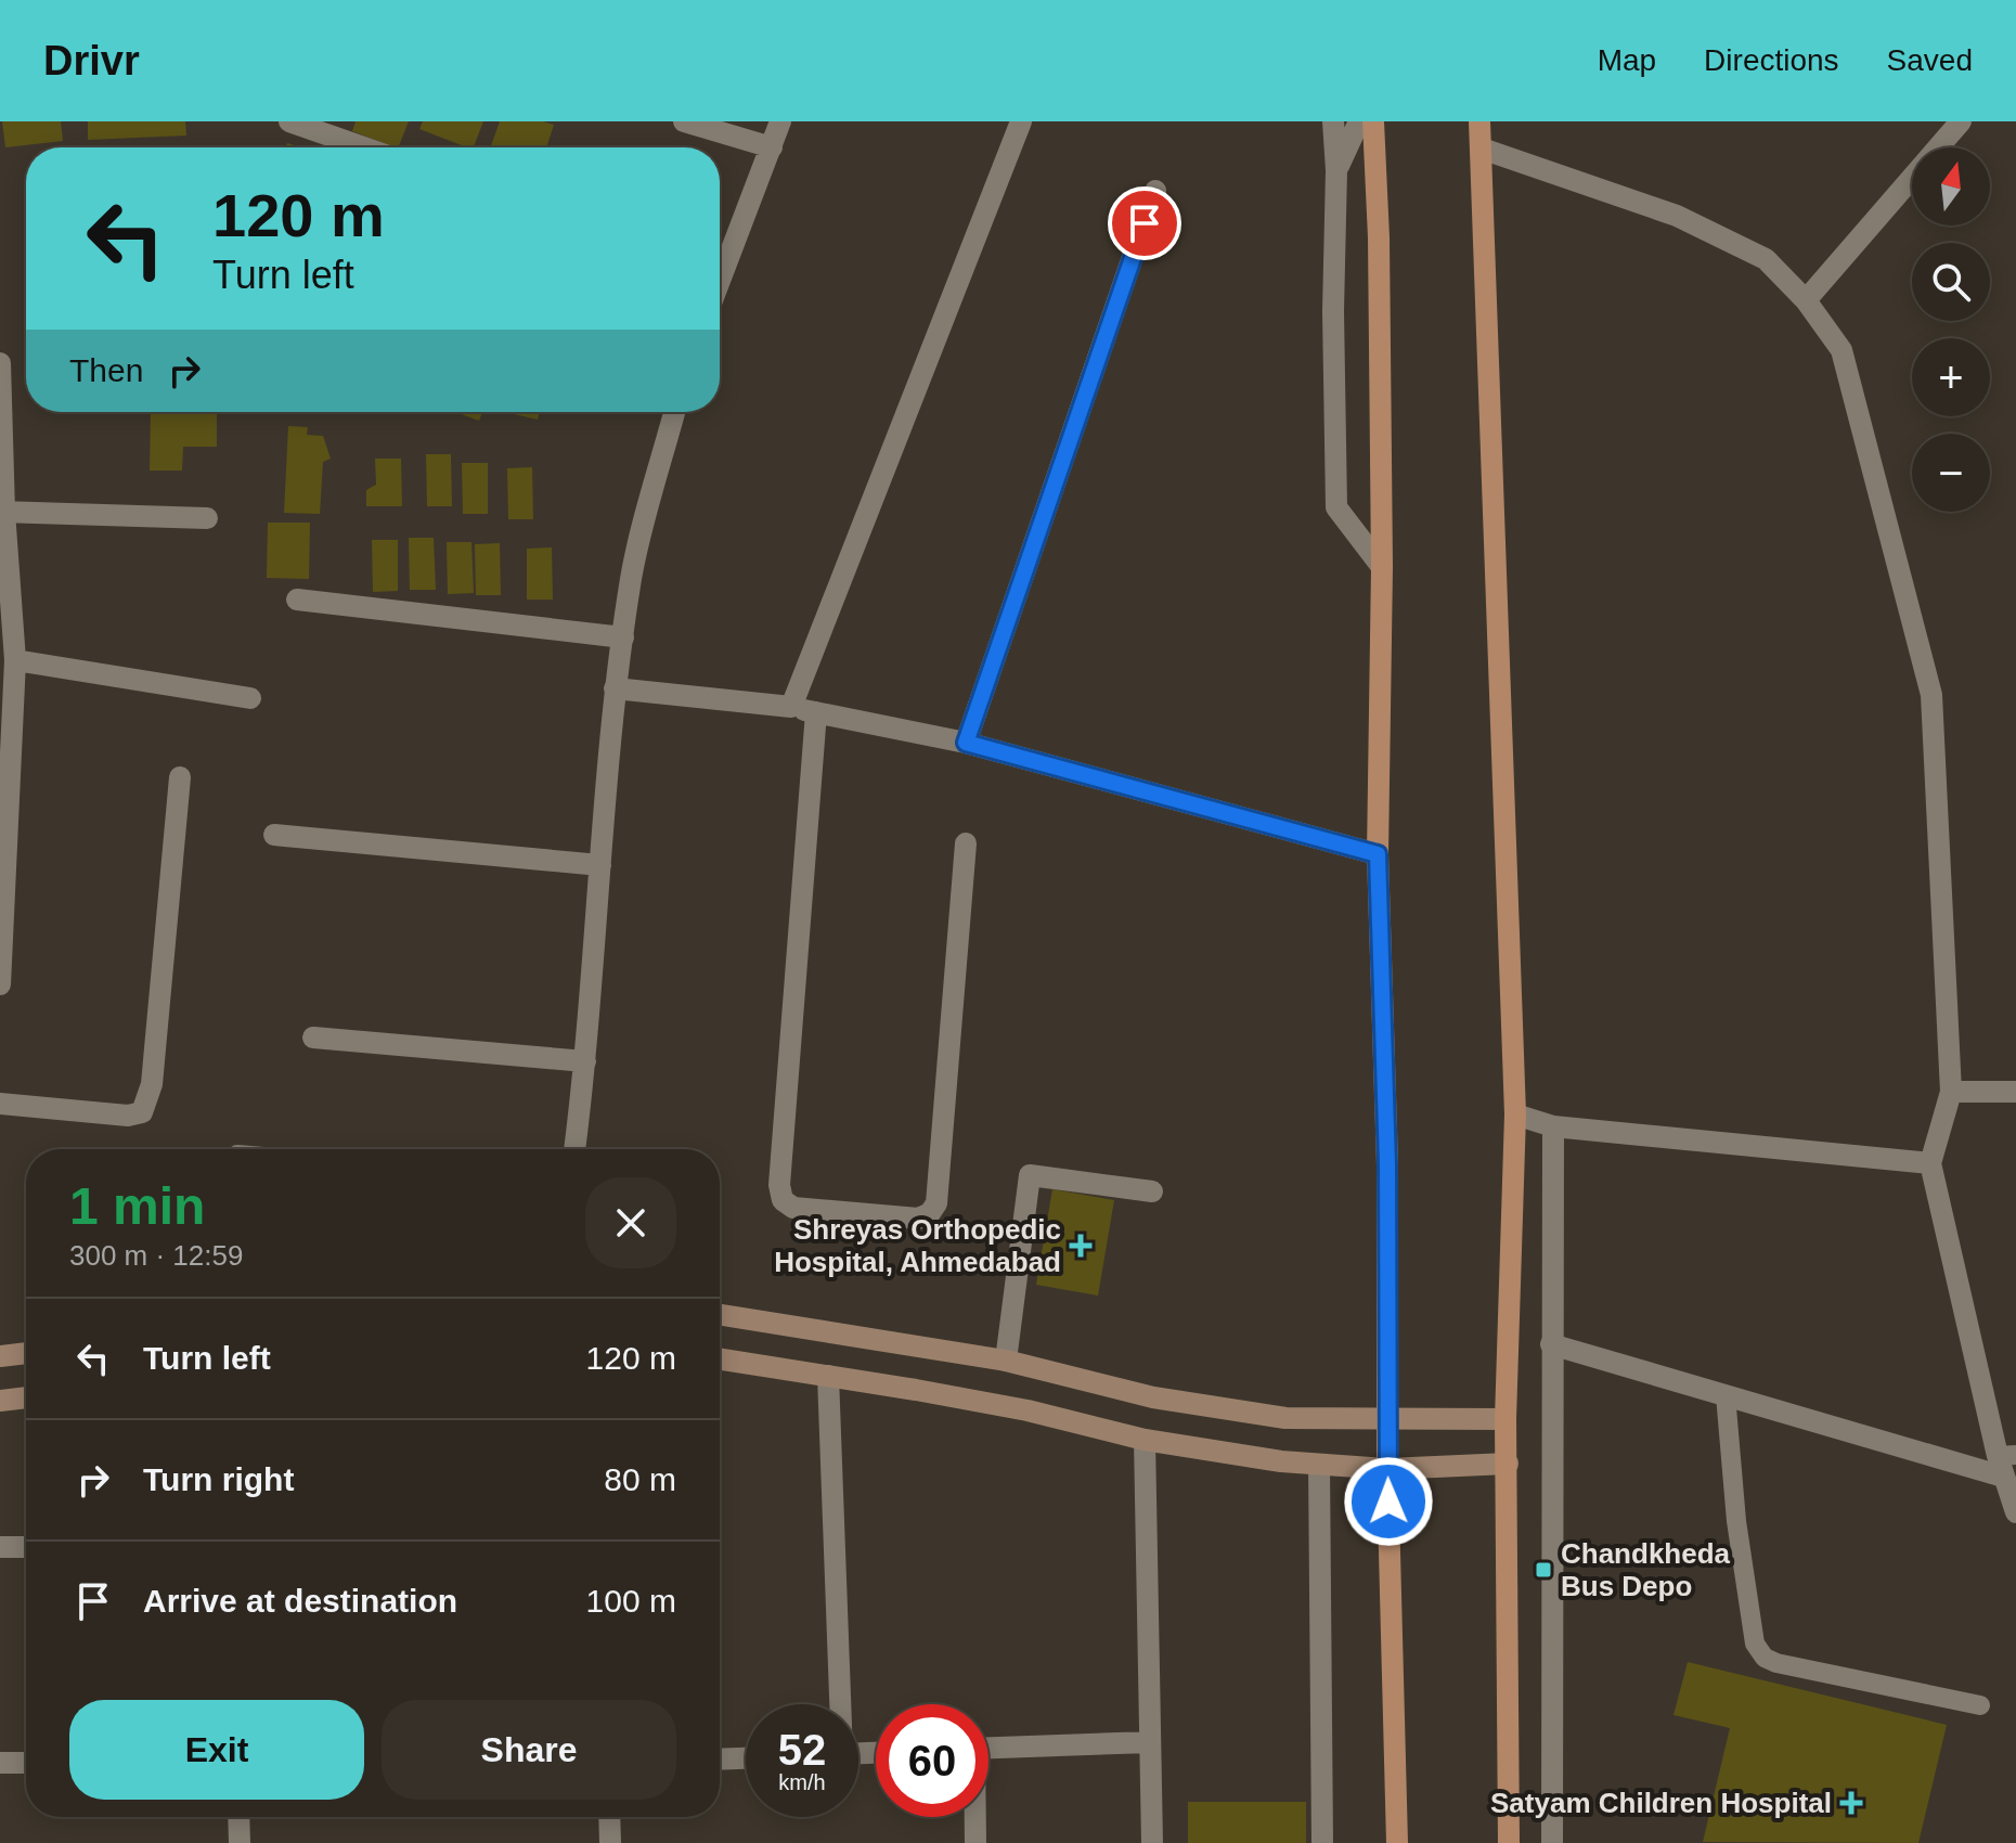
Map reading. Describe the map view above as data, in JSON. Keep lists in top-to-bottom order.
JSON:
{
  "places": {
    "health": ["Shreyas Orthopedic Hospital, Ahmedabad", "Satyam Children Hospital"],
    "transit": ["Chandkheda Bus Depo"]
  },
  "north": "top",
  "page": {
    "header": "Drivr",
    "nav": ["Map", "Directions", "Saved"],
    "map_buttons": ["+", "−"],
    "turn": ["120 m", "Turn left"],
    "then": "Then",
    "heading": ["1 min", "300 m · 12:59"],
    "list": [
      {
        "name": "Turn left",
        "value": "120 m"
      },
      {
        "name": "Turn right",
        "value": "80 m"
      },
      {
        "name": "Arrive at destination",
        "value": "100 m"
      }
    ],
    "buttons": ["Exit", "Share"],
    "speed": "52 km/h",
    "limit": "60"
  }
}
